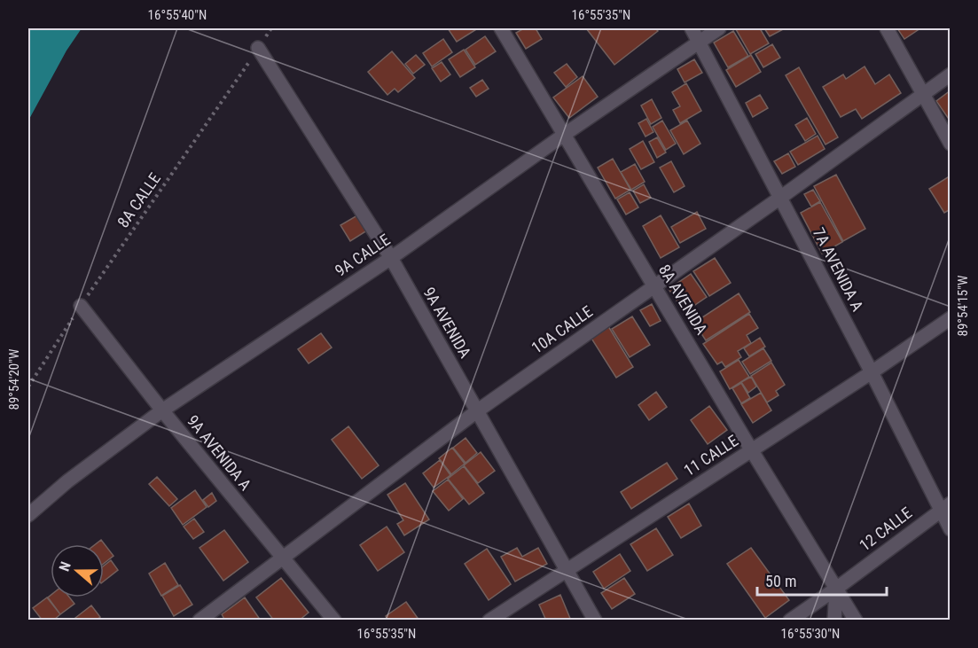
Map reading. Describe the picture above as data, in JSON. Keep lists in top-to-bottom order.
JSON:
{
  "streets": {
    "street": [
      "9A CALLE",
      "7A AVENIDA A",
      "8A AVENIDA",
      "9A AVENIDA",
      "10A CALLE",
      "9A AVENIDA A",
      "11 CALLE",
      "12 CALLE"
    ],
    "path": ["8A CALLE"]
  },
  "crossings": [
    ["8A CALLE", "9A AVENIDA"],
    ["8A CALLE", "9A AVENIDA A"],
    ["9A CALLE", "7A AVENIDA A"],
    ["9A CALLE", "8A AVENIDA"],
    ["9A CALLE", "9A AVENIDA"],
    ["9A CALLE", "9A AVENIDA A"],
    ["7A AVENIDA A", "10A CALLE"],
    ["7A AVENIDA A", "11 CALLE"],
    ["7A AVENIDA A", "12 CALLE"],
    ["8A AVENIDA", "10A CALLE"],
    ["8A AVENIDA", "11 CALLE"],
    ["8A AVENIDA", "12 CALLE"],
    ["9A AVENIDA", "10A CALLE"],
    ["9A AVENIDA", "11 CALLE"],
    ["10A CALLE", "9A AVENIDA A"]
  ],
  "scale_bar": "50 m",
  "north": "left",
  "coordinates": [
    "16°55'40\"N",
    "16°55'35\"N",
    "89°54'15\"W",
    "89°54'20\"W",
    "16°55'30\"N"
  ]
}
